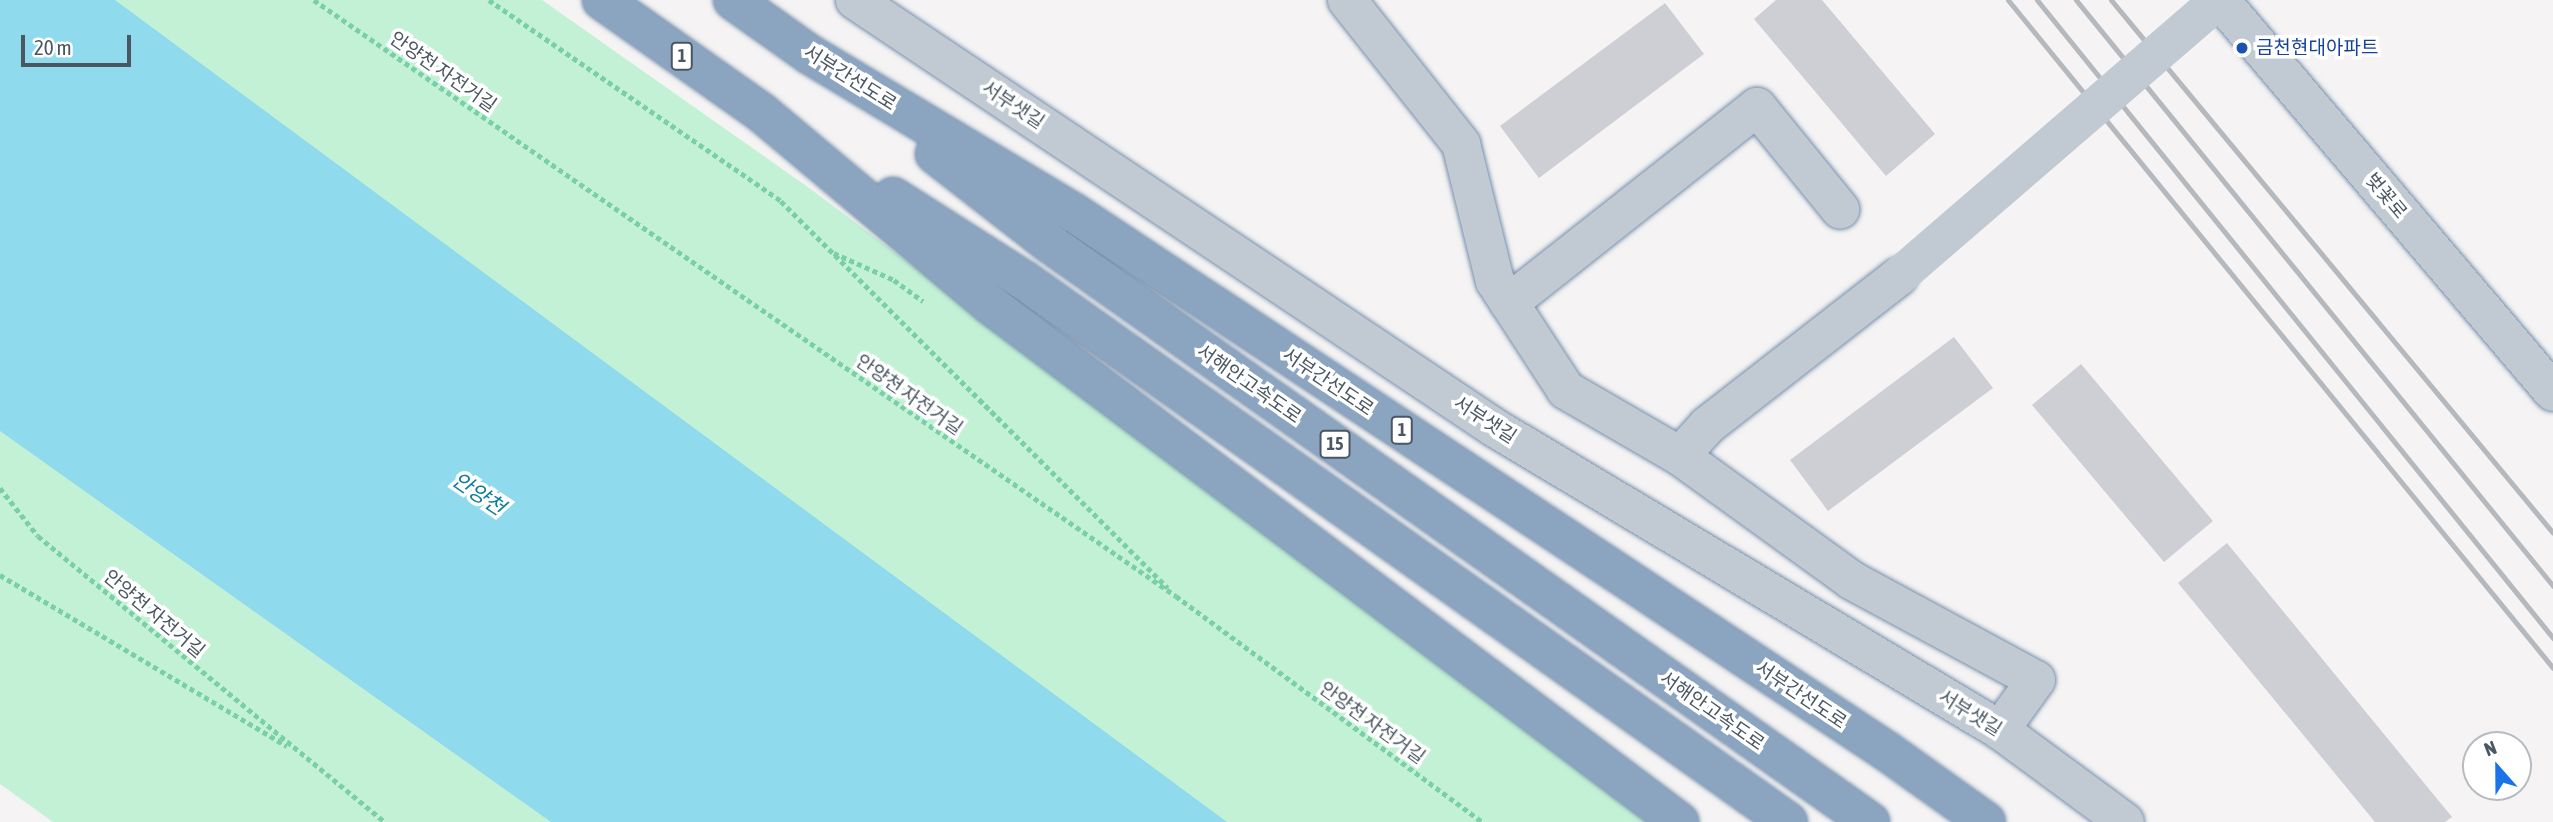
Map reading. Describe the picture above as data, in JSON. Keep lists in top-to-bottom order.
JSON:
{
  "streets": {
    "highway": [
      "1",
      "서부간선도로",
      "서해안고속도로",
      "15"
    ],
    "street": ["서부샛길", "벚꽃로"],
    "path": ["안양천 자전거길"]
  },
  "crossings": [
    ["1", "15"],
    ["서부간선도로", "서해안고속도로"]
  ],
  "water": ["안양천"],
  "places": ["금천현대아파트"],
  "scale_bar": "20 m",
  "north": "top"
}
